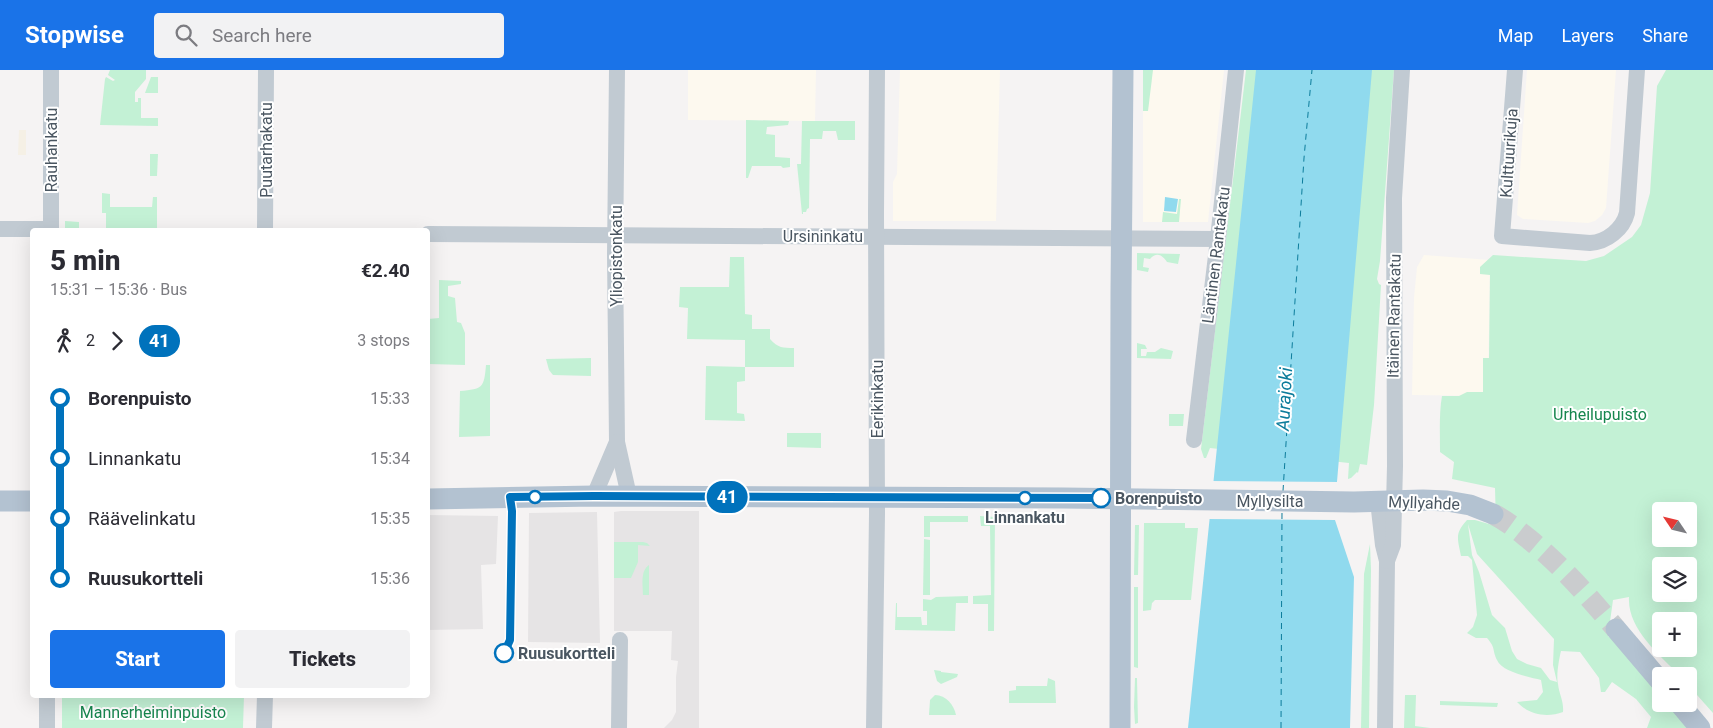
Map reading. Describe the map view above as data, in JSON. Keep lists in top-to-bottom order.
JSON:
{
  "streets": {
    "main road": ["Myllysilta", "Myllyahde"],
    "street": [
      "Rauhankatu",
      "Puutarhakatu",
      "Kulttuurikuja",
      "Ursininkatu",
      "Läntinen Rantakatu",
      "Yliopistonkatu",
      "Itäinen Rantakatu",
      "Eerikinkatu"
    ]
  },
  "crossings": [
    ["Ursininkatu", "Läntinen Rantakatu"],
    ["Ursininkatu", "Yliopistonkatu"],
    ["Ursininkatu", "Eerikinkatu"],
    ["Yliopistonkatu", "Myllysilta"],
    ["Itäinen Rantakatu", "Myllyahde"],
    ["Eerikinkatu", "Myllysilta"],
    ["Myllysilta", "Myllyahde"]
  ],
  "water": ["Aurajoki"],
  "parks": ["Urheilupuisto", "Mannerheiminpuisto"],
  "places": ["Linnankatu", "Borenpuisto", "Ruusukortteli"],
  "lines": ["bus line 41"],
  "north": "top left",
  "page": {
    "header": "Stopwise",
    "search": "Search here",
    "nav": ["Map", "Layers", "Share"],
    "on_map": "41",
    "heading": ["5 min", "15:31 – 15:36 · Bus", "€2.40"],
    "legs": ["2", "41", "3 stops"],
    "list": [
      {
        "name": "Borenpuisto",
        "value": "15:33"
      },
      {
        "name": "Linnankatu",
        "value": "15:34"
      },
      {
        "name": "Räävelinkatu",
        "value": "15:35"
      },
      {
        "name": "Ruusukortteli",
        "value": "15:36"
      }
    ],
    "map_buttons": ["+", "−"],
    "buttons": ["Start", "Tickets"]
  }
}
